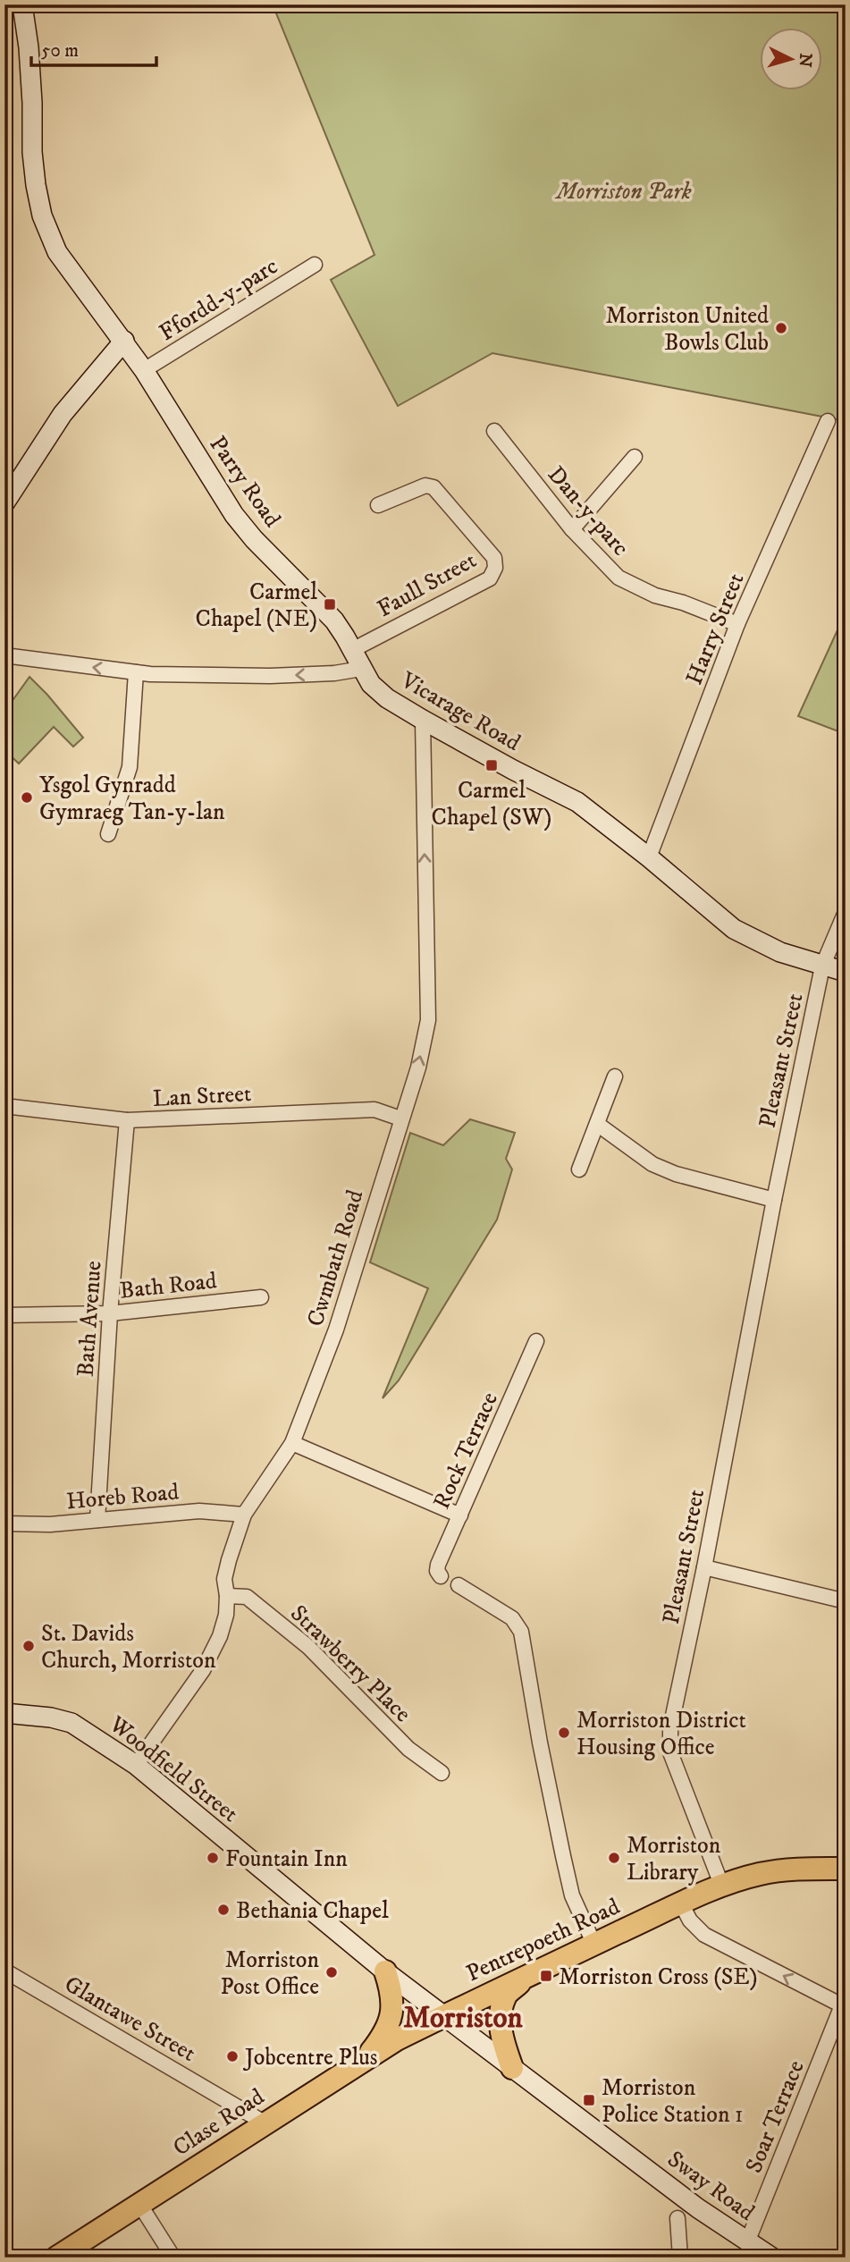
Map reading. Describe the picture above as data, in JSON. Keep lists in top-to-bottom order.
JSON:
{
  "streets": {
    "main road": ["Pentrepoeth Road", "Clase Road"],
    "street": [
      "Ffordd-y-parc",
      "Parry Road",
      "Dan-y-parc",
      "Faull Street",
      "Harry Street",
      "Vicarage Road",
      "Pleasant Street",
      "Lan Street",
      "Cwmbath Road",
      "Bath Road",
      "Bath Avenue",
      "Rock Terrace",
      "Horeb Road",
      "Strawberry Place",
      "Woodfield Street",
      "Glantawe Street",
      "Soar Terrace",
      "Sway Road"
    ]
  },
  "crossings": [
    ["Ffordd-y-parc", "Parry Road"],
    ["Parry Road", "Faull Street"],
    ["Parry Road", "Vicarage Road"],
    ["Dan-y-parc", "Harry Street"],
    ["Harry Street", "Vicarage Road"],
    ["Vicarage Road", "Pleasant Street"],
    ["Vicarage Road", "Cwmbath Road"],
    ["Pleasant Street", "Pentrepoeth Road"],
    ["Lan Street", "Cwmbath Road"],
    ["Lan Street", "Bath Avenue"],
    ["Cwmbath Road", "Horeb Road"],
    ["Cwmbath Road", "Strawberry Place"],
    ["Cwmbath Road", "Woodfield Street"],
    ["Bath Road", "Bath Avenue"],
    ["Bath Avenue", "Horeb Road"],
    ["Woodfield Street", "Pentrepoeth Road"],
    ["Woodfield Street", "Clase Road"],
    ["Woodfield Street", "Sway Road"],
    ["Pentrepoeth Road", "Soar Terrace"],
    ["Pentrepoeth Road", "Clase Road"],
    ["Pentrepoeth Road", "Sway Road"],
    ["Glantawe Street", "Clase Road"],
    ["Soar Terrace", "Sway Road"],
    ["Clase Road", "Sway Road"]
  ],
  "one_way": ["Cwmbath Road"],
  "districts": ["Morriston"],
  "parks": ["Morriston Park"],
  "places": {
    "other": [
      "Morriston United Bowls Club",
      "Ysgol Gynradd Gymraeg Tan-y-lan",
      "St. Davids Church, Morriston",
      "Morriston District Housing Office",
      "Fountain Inn",
      "Morriston Library",
      "Bethania Chapel",
      "Morriston Post Office",
      "Jobcentre Plus"
    ],
    "transit": [
      "Carmel Chapel (NE)",
      "Carmel Chapel (SW)",
      "Morriston Cross (SE)",
      "Morriston Police Station 1"
    ]
  },
  "scale_bar": "50 m",
  "north": "right"
}
